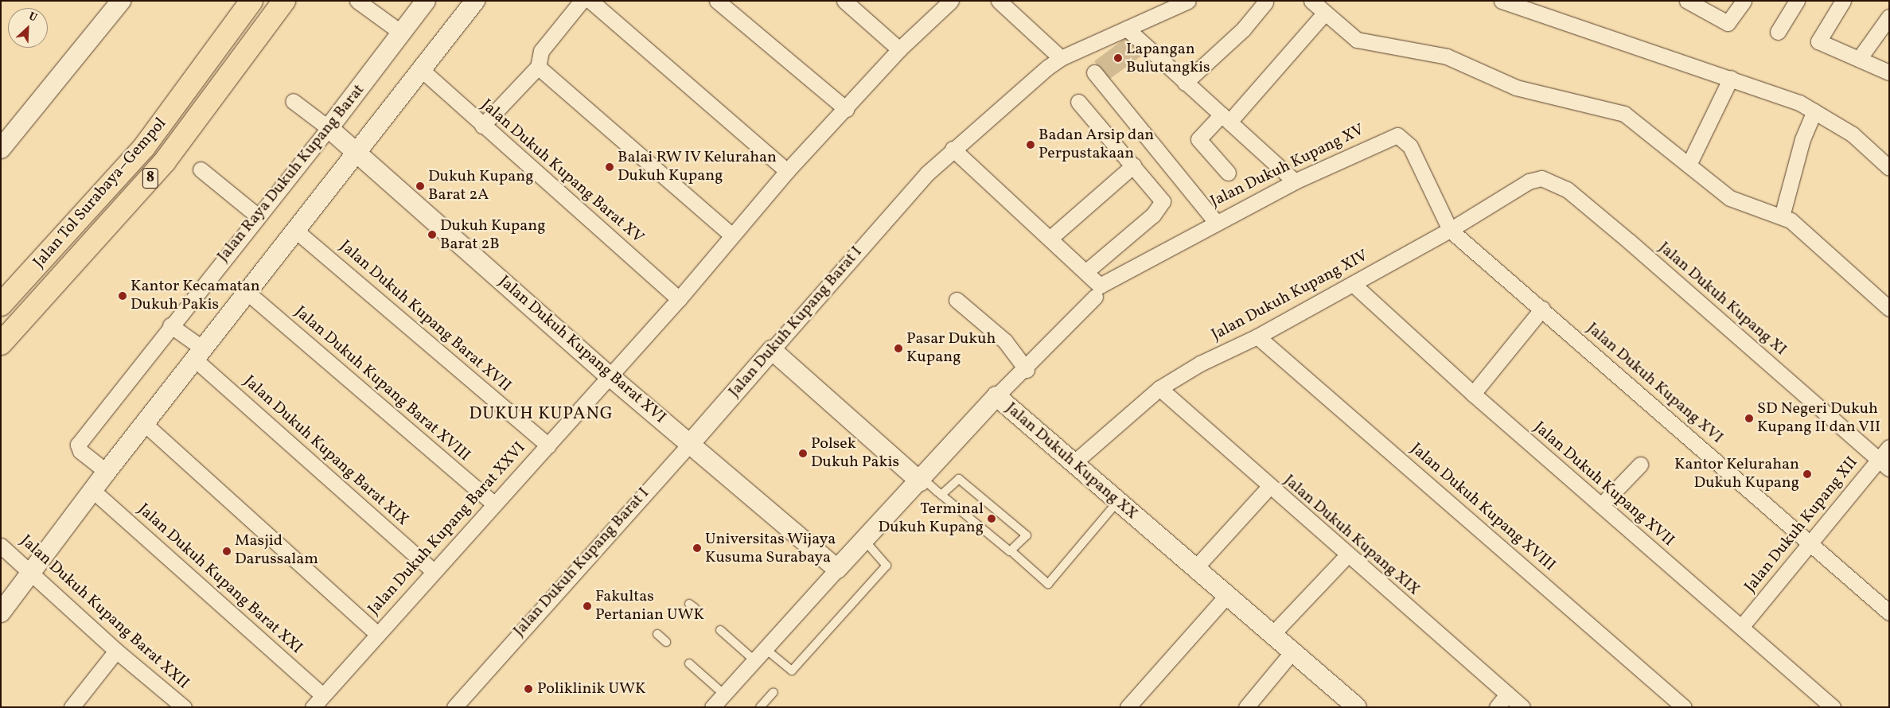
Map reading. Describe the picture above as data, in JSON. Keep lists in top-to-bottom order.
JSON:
{
  "streets": {
    "highway": ["8", "Jalan Tol Surabaya–Gempol"],
    "street": [
      "Jalan Dukuh Kupang XV",
      "Jalan Dukuh Kupang Barat XV",
      "Jalan Raya Dukuh Kupang Barat",
      "Jalan Dukuh Kupang XIV",
      "Jalan Dukuh Kupang XI",
      "Jalan Dukuh Kupang Barat XVII",
      "Jalan Dukuh Kupang Barat I",
      "Jalan Dukuh Kupang Barat XVI",
      "Jalan Dukuh Kupang XVI",
      "Jalan Dukuh Kupang Barat XVIII",
      "Jalan Dukuh Kupang Barat XIX",
      "Jalan Dukuh Kupang XX",
      "Jalan Dukuh Kupang XVII",
      "Jalan Dukuh Kupang XVIII",
      "Jalan Dukuh Kupang XII",
      "Jalan Dukuh Kupang Barat XXVI",
      "Jalan Dukuh Kupang XIX",
      "Jalan Dukuh Kupang Barat XXI",
      "Jalan Dukuh Kupang Barat XXII"
    ]
  },
  "crossings": [
    ["Jalan Dukuh Kupang XV", "Jalan Dukuh Kupang XIV"],
    ["Jalan Dukuh Kupang XV", "Jalan Dukuh Kupang XVI"],
    ["Jalan Dukuh Kupang XV", "Jalan Dukuh Kupang XX"],
    ["Jalan Dukuh Kupang Barat XV", "Jalan Dukuh Kupang Barat XXVI"],
    ["Jalan Raya Dukuh Kupang Barat", "Jalan Dukuh Kupang Barat XVI"],
    ["Jalan Raya Dukuh Kupang Barat", "Jalan Dukuh Kupang Barat XIX"],
    ["Jalan Dukuh Kupang XIV", "Jalan Dukuh Kupang XI"],
    ["Jalan Dukuh Kupang XIV", "Jalan Dukuh Kupang XVI"],
    ["Jalan Dukuh Kupang XIV", "Jalan Dukuh Kupang XX"],
    ["Jalan Dukuh Kupang XIV", "Jalan Dukuh Kupang XVII"],
    ["Jalan Dukuh Kupang XIV", "Jalan Dukuh Kupang XVIII"],
    ["Jalan Dukuh Kupang XIV", "Jalan Dukuh Kupang XIX"],
    ["Jalan Dukuh Kupang XI", "Jalan Dukuh Kupang XII"],
    ["Jalan Dukuh Kupang Barat XVII", "Jalan Dukuh Kupang Barat XXVI"],
    ["Jalan Dukuh Kupang Barat I", "Jalan Dukuh Kupang Barat XVI"],
    ["Jalan Dukuh Kupang Barat XVI", "Jalan Dukuh Kupang XX"],
    ["Jalan Dukuh Kupang Barat XVI", "Jalan Dukuh Kupang Barat XXVI"],
    ["Jalan Dukuh Kupang XVI", "Jalan Dukuh Kupang XII"],
    ["Jalan Dukuh Kupang Barat XVIII", "Jalan Dukuh Kupang Barat XXVI"],
    ["Jalan Dukuh Kupang Barat XIX", "Jalan Dukuh Kupang Barat XXVI"],
    ["Jalan Dukuh Kupang XVII", "Jalan Dukuh Kupang XII"],
    ["Jalan Dukuh Kupang Barat XXVI", "Jalan Dukuh Kupang Barat XXI"]
  ],
  "districts": ["DUKUH KUPANG"],
  "places": [
    "Lapangan Bulutangkis",
    "Badan Arsip dan Perpustakaan",
    "Balai RW IV Kelurahan Dukuh Kupang",
    "Dukuh Kupang Barat 2A",
    "Dukuh Kupang Barat 2B",
    "Kantor Kecamatan Dukuh Pakis",
    "Pasar Dukuh Kupang",
    "SD Negeri Dukuh Kupang II dan VII",
    "Polsek Dukuh Pakis",
    "Kantor Kelurahan Dukuh Kupang",
    "Terminal Dukuh Kupang",
    "Universitas Wijaya Kusuma Surabaya",
    "Masjid Darussalam",
    "Fakultas Pertanian UWK",
    "Poliklinik UWK"
  ],
  "north": "top right"
}
